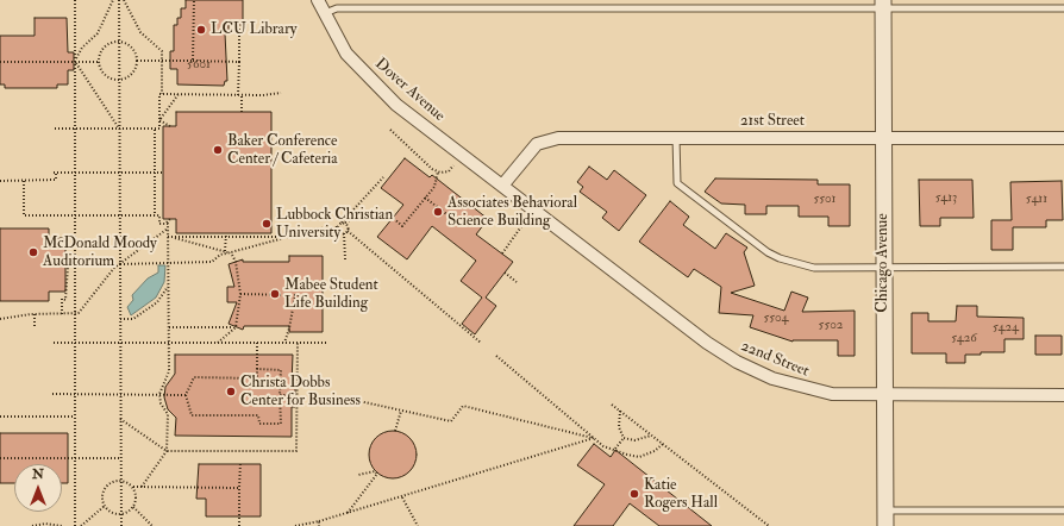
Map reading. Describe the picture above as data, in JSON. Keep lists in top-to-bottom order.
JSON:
{
  "streets": {
    "street": [
      "Dover Avenue",
      "21st Street",
      "Chicago Avenue",
      "22nd Street"
    ]
  },
  "crossings": [
    ["Dover Avenue", "21st Street"],
    ["Dover Avenue", "22nd Street"],
    ["21st Street", "Chicago Avenue"],
    ["21st Street", "22nd Street"],
    ["Chicago Avenue", "22nd Street"]
  ],
  "places": [
    "LCU Library",
    "Baker Conference Center / Cafeteria",
    "Associates Behavioral Science Building",
    "Lubbock Christian University",
    "McDonald Moody Auditorium",
    "Mabee Student Life Building",
    "Christa Dobbs Center for Business",
    "Katie Rogers Hall"
  ],
  "house_numbers": [
    "5601",
    "5413",
    "5501",
    "5411",
    "5504",
    "5502",
    "5424",
    "5426"
  ],
  "north": "top"
}
